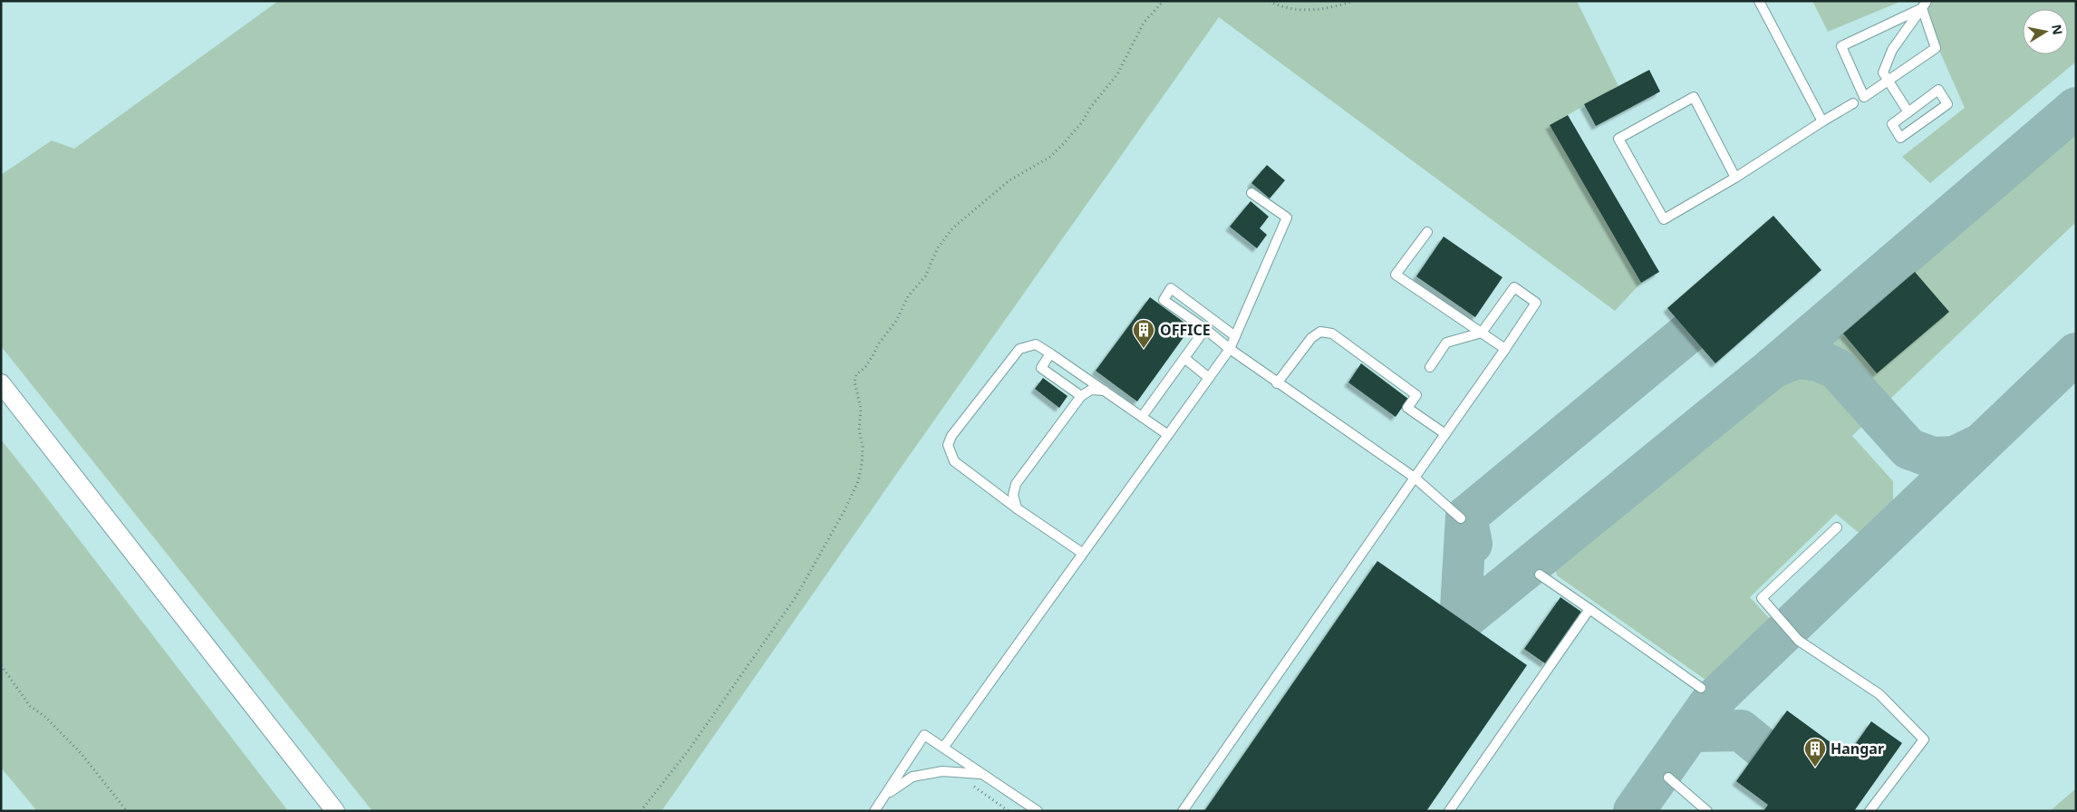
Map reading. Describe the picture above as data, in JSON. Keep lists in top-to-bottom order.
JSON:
{
  "places": {
    "building": ["OFFICE", "Hangar"]
  },
  "north": "right"
}
